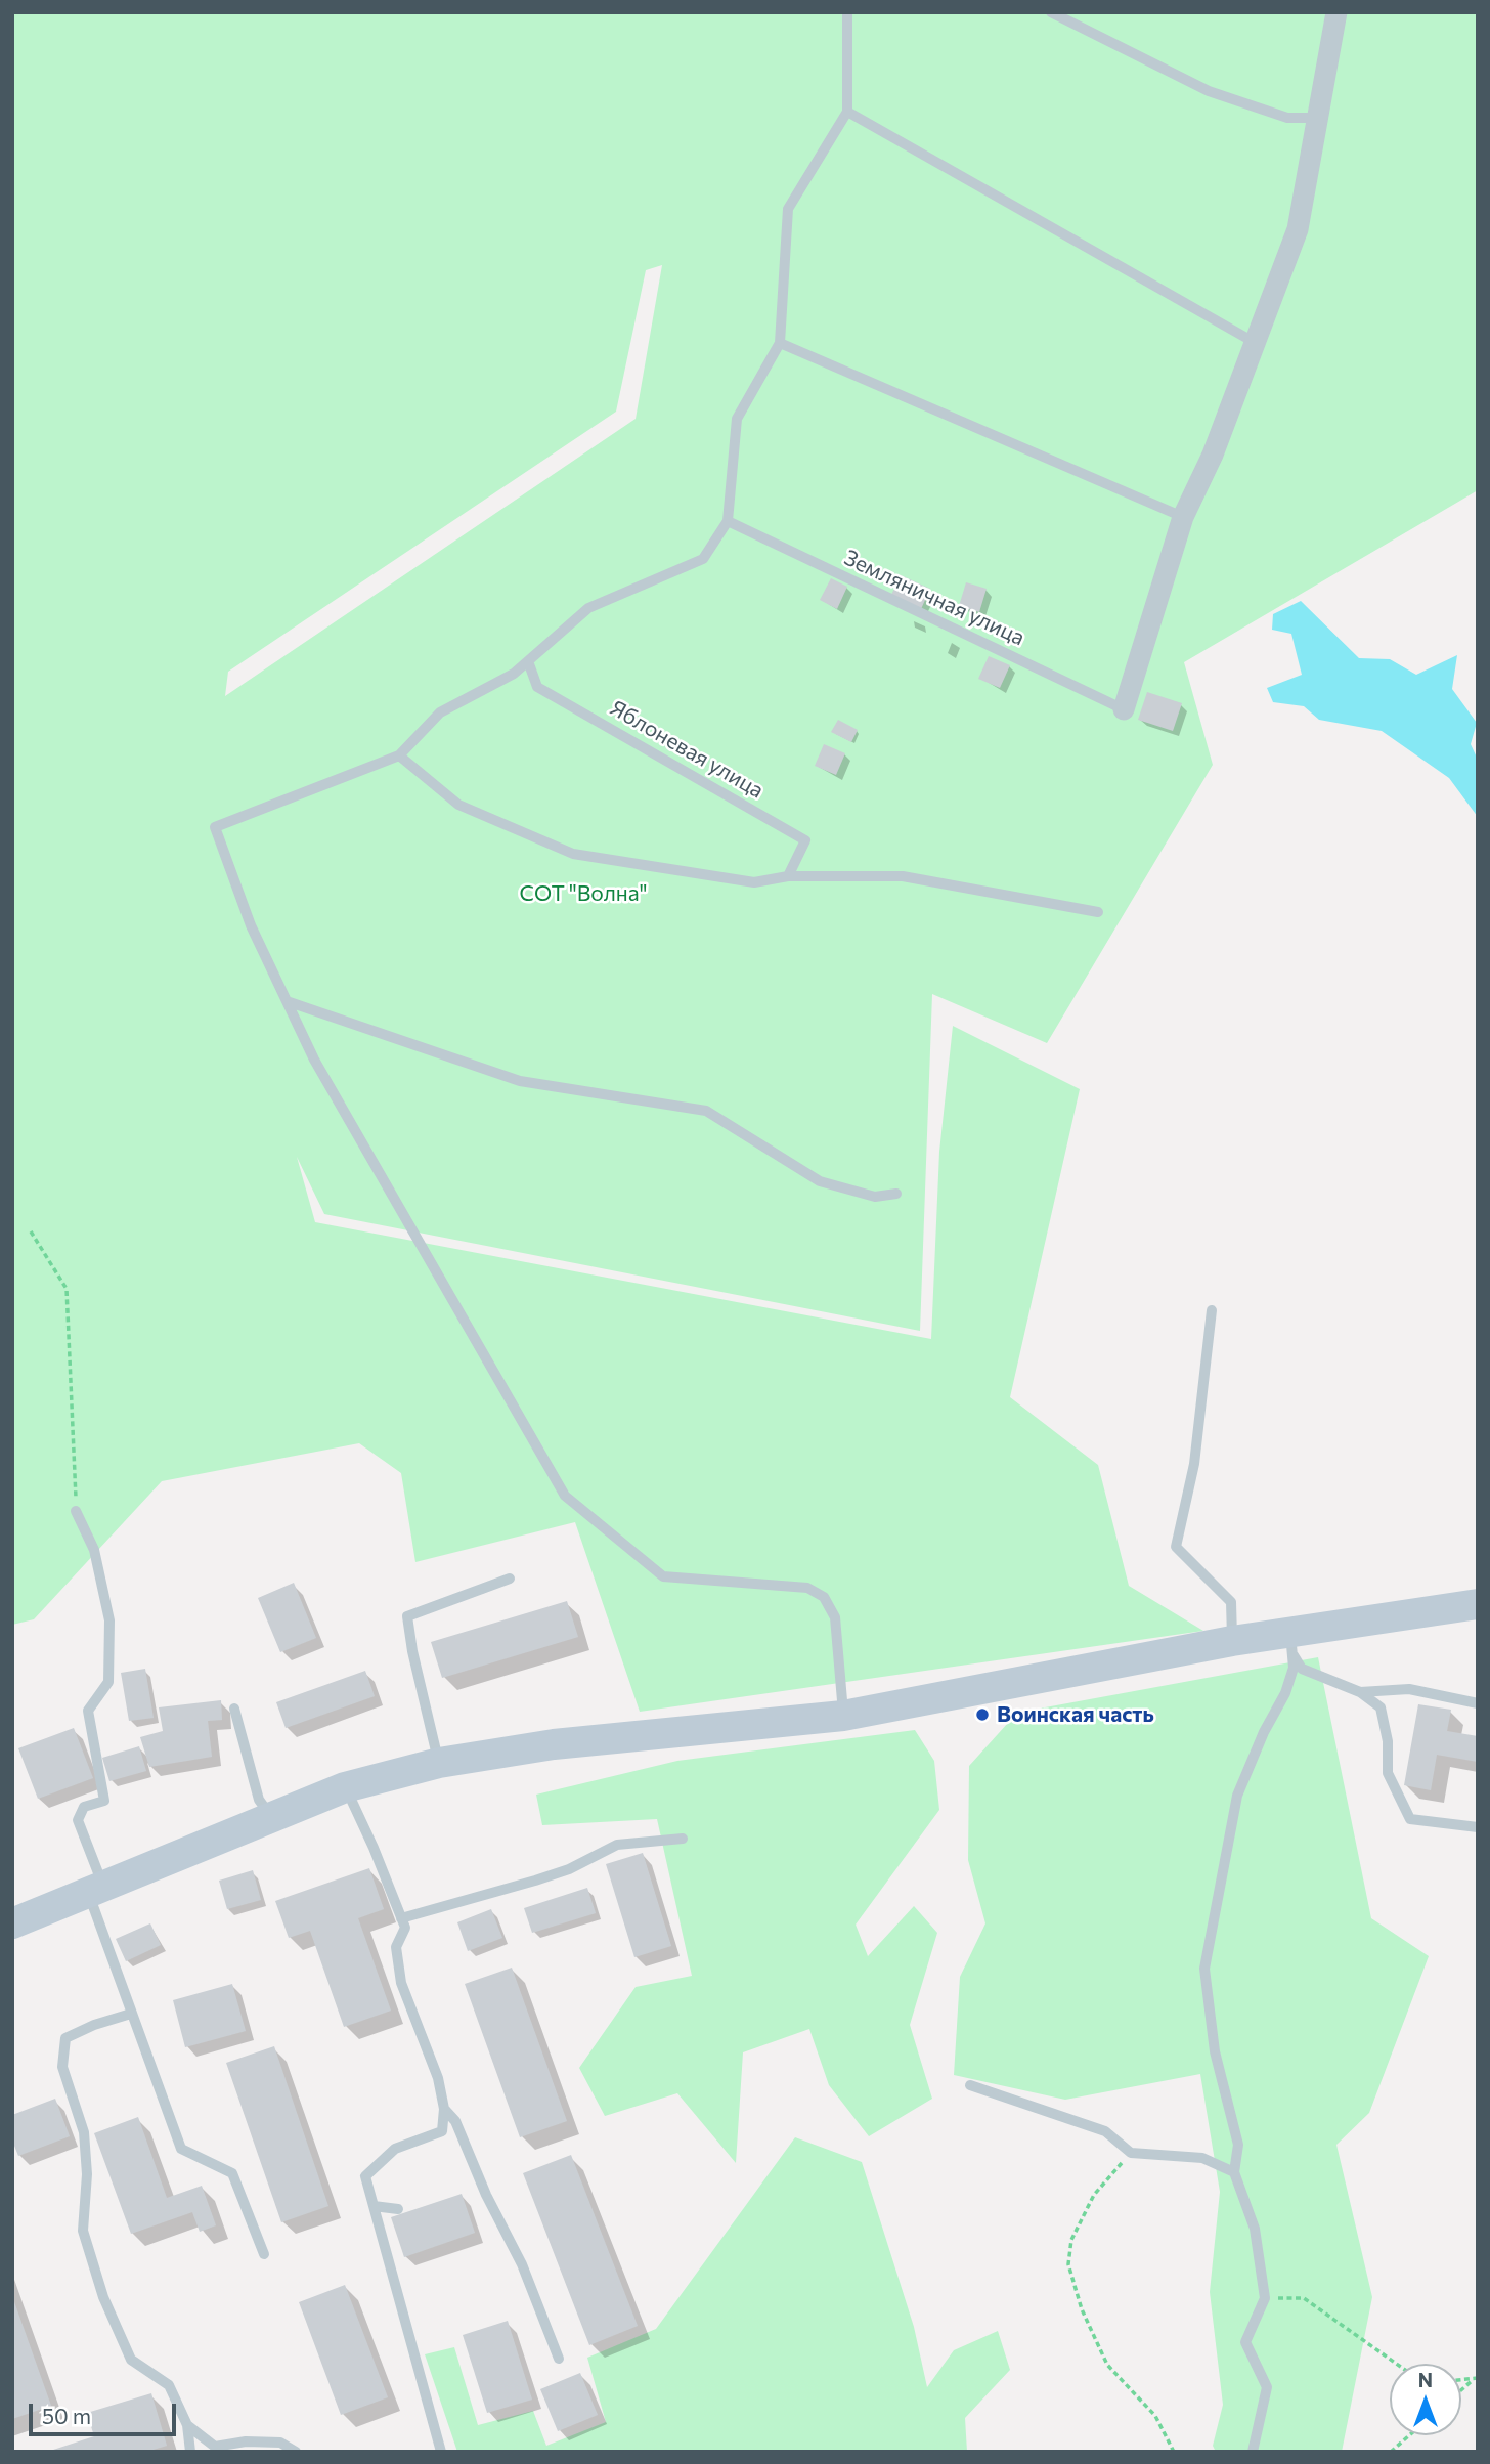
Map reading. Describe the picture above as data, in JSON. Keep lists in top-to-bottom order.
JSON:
{
  "streets": {
    "lane": ["Земляничная улица", "Яблоневая улица"]
  },
  "parks": ["СОТ \"Волна\""],
  "places": ["Воинская часть"],
  "scale_bar": "50 m",
  "north": "top"
}
